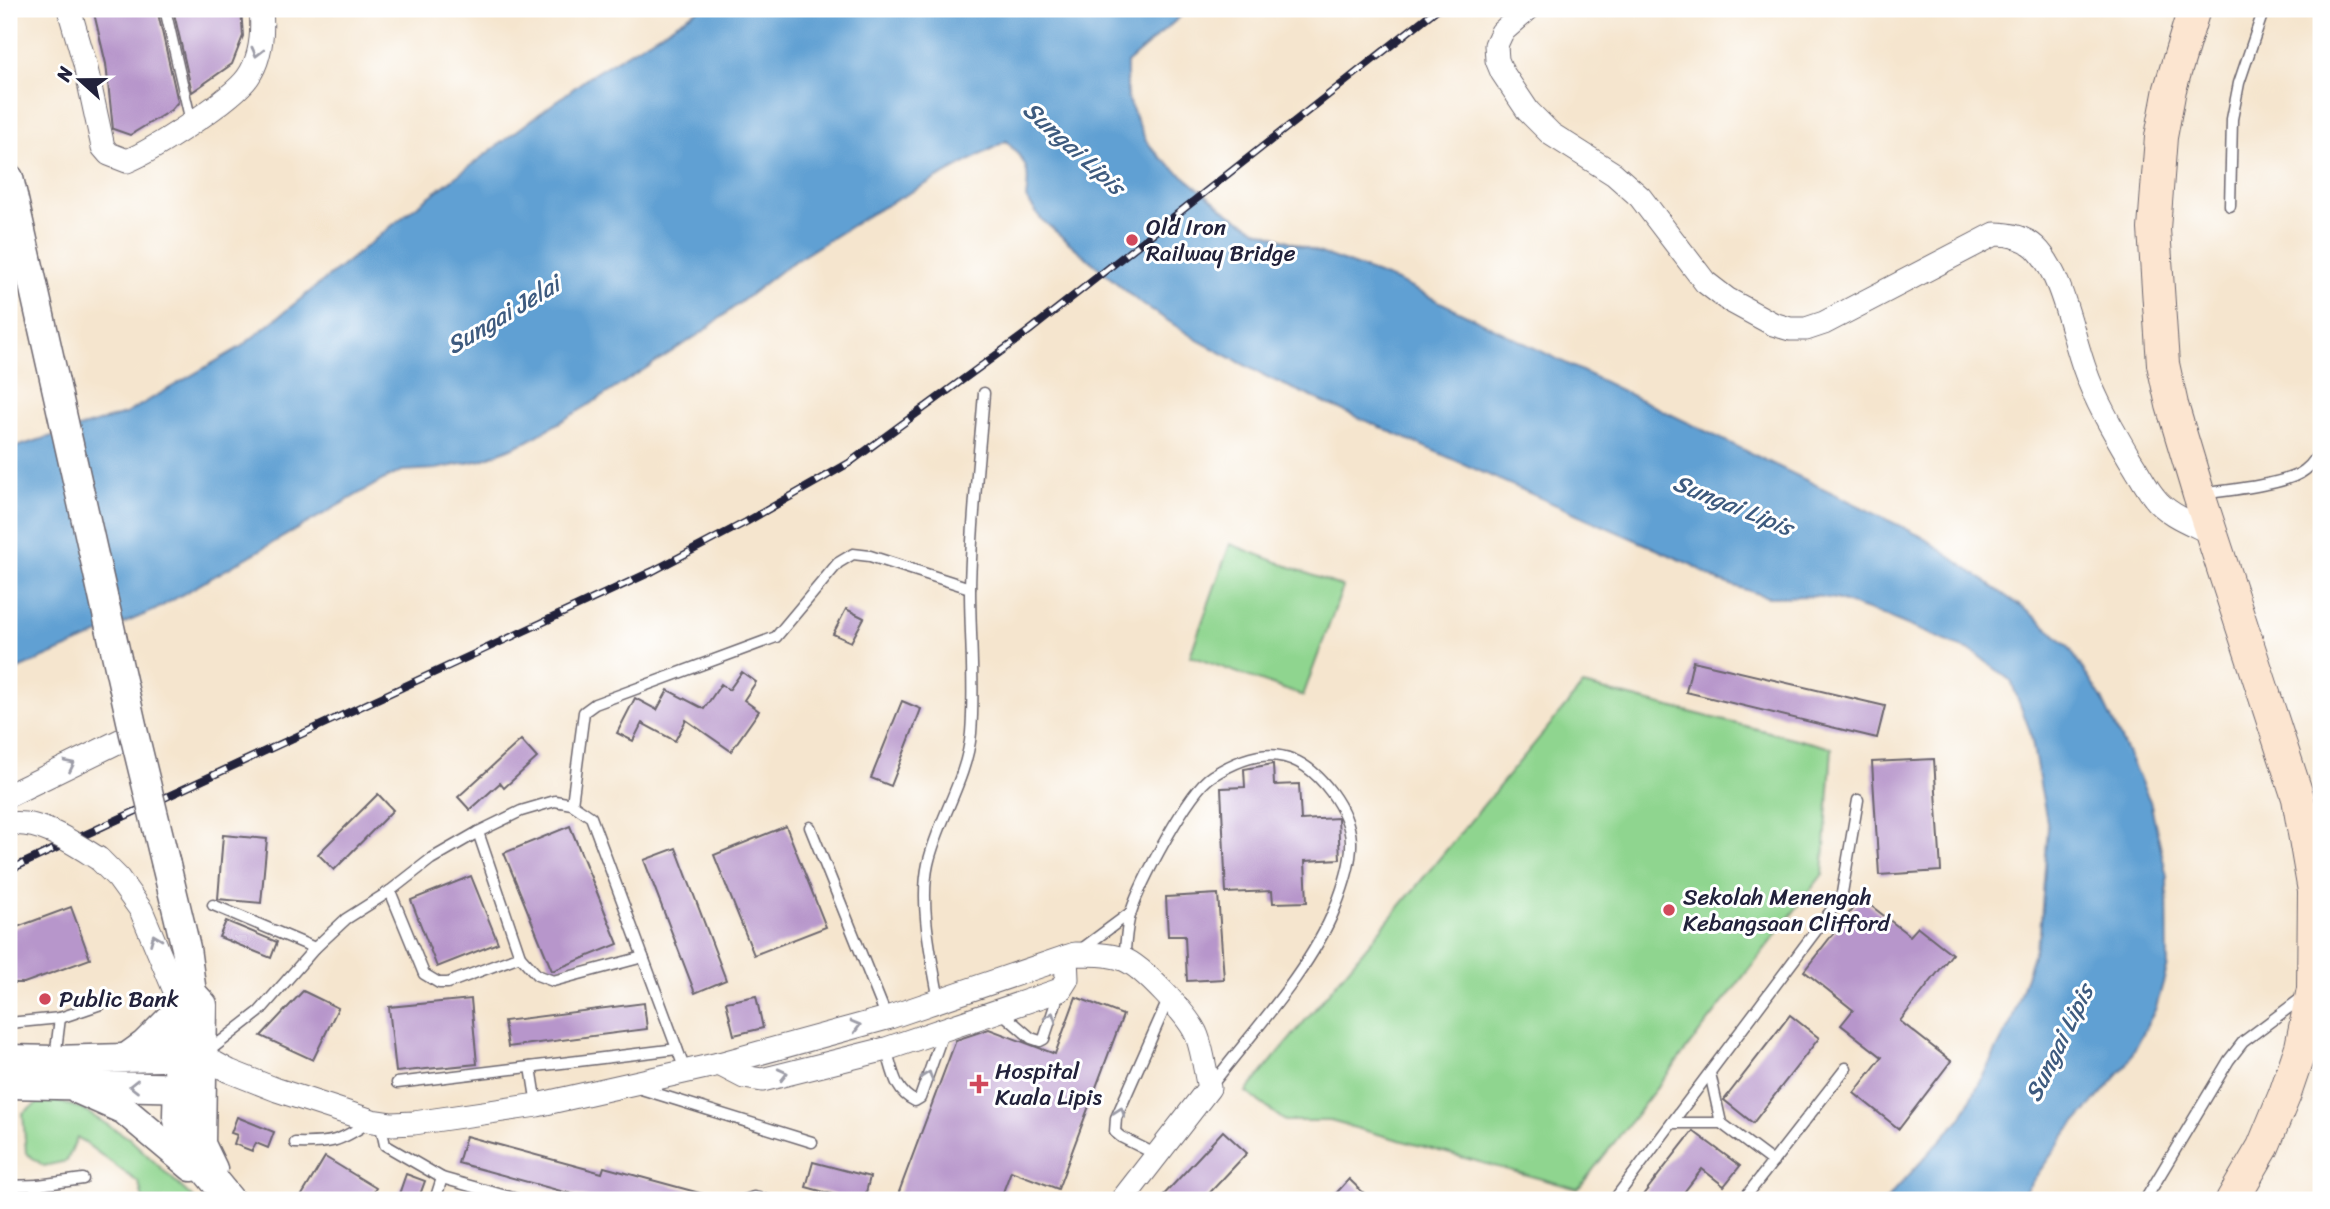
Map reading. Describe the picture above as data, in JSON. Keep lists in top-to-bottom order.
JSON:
{
  "water": ["Sungai Lipis", "Sungai Jelai"],
  "places": {
    "other": ["Old Iron Railway Bridge", "Sekolah Menengah Kebangsaan Clifford", "Public Bank"],
    "health": ["Hospital Kuala Lipis"]
  },
  "north": "left"
}
